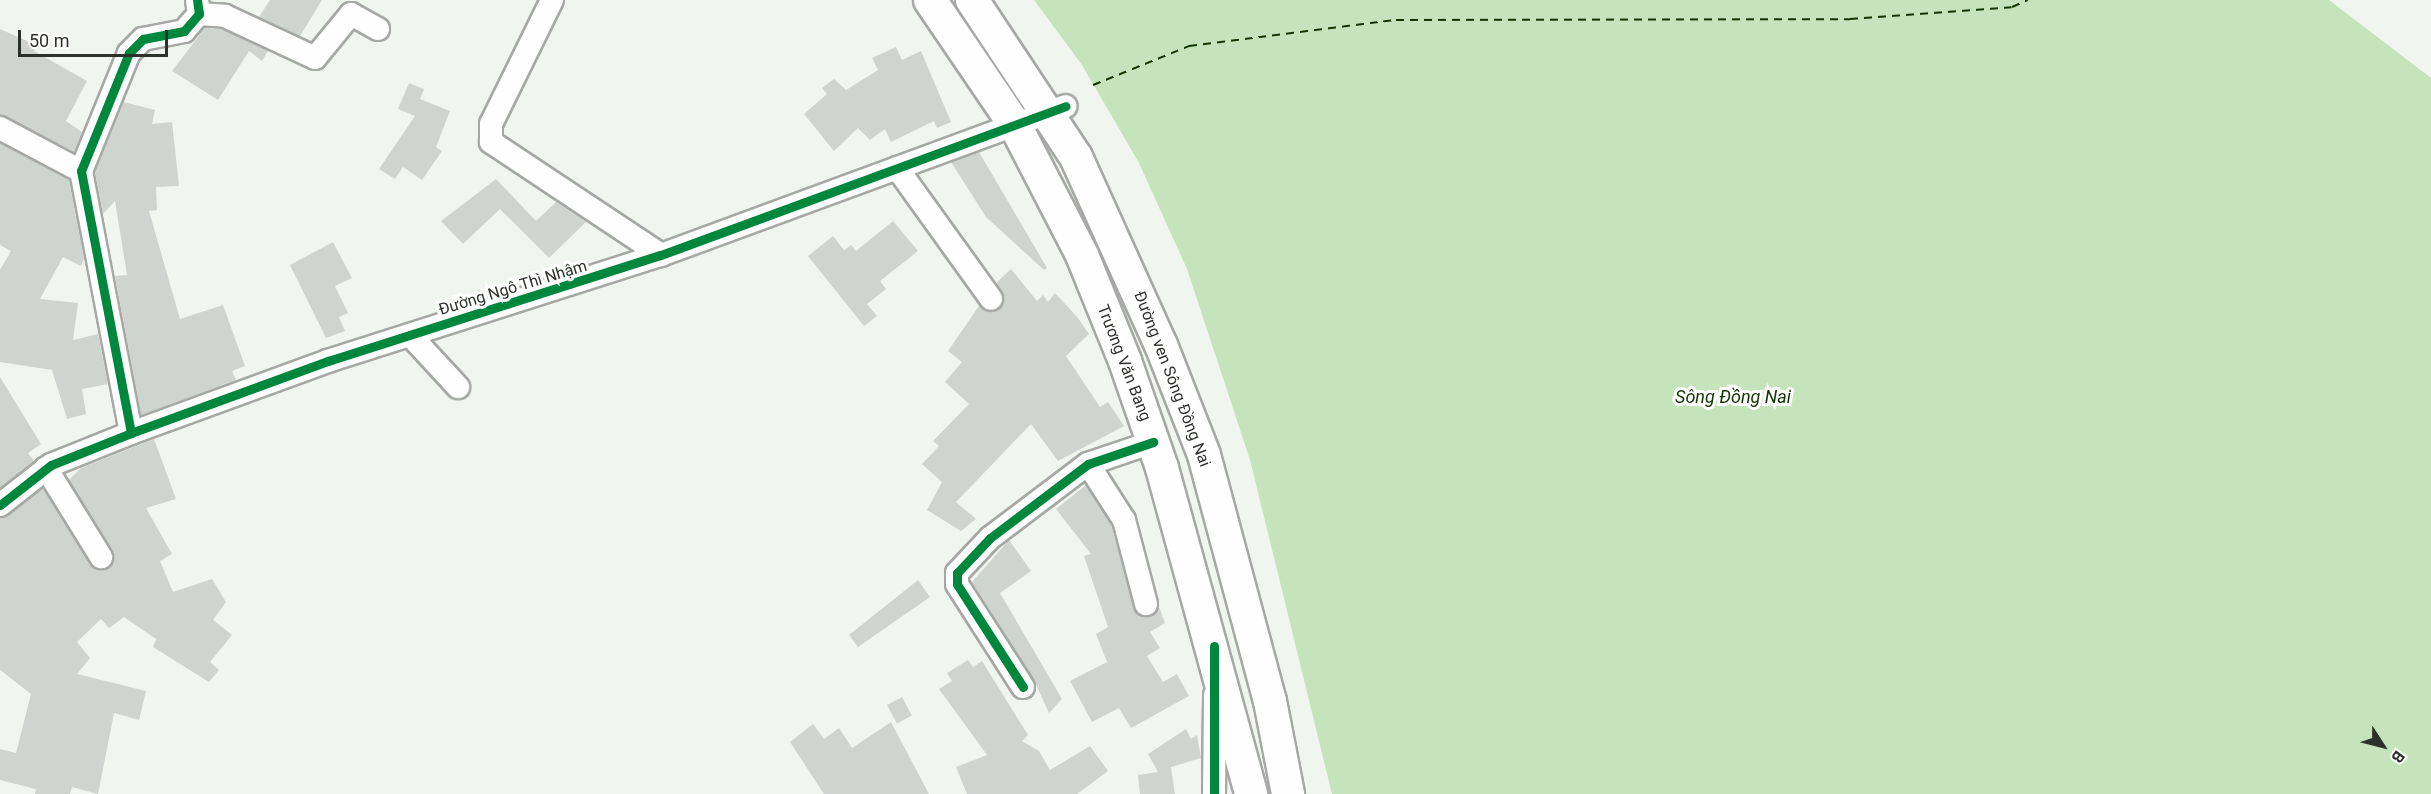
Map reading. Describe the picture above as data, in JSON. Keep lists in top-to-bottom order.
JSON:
{
  "streets": {
    "main road": ["Trương Văn Bang", "Đường ven Sông Đồng Nai"],
    "street": ["Đường Ngô Thì Nhậm"]
  },
  "crossings": [
    ["Đường Ngô Thì Nhậm", "Trương Văn Bang"],
    ["Đường Ngô Thì Nhậm", "Đường ven Sông Đồng Nai"],
    ["Trương Văn Bang", "Đường ven Sông Đồng Nai"]
  ],
  "water": ["Sông Đồng Nai"],
  "scale_bar": "50 m",
  "north": "bottom right"
}
